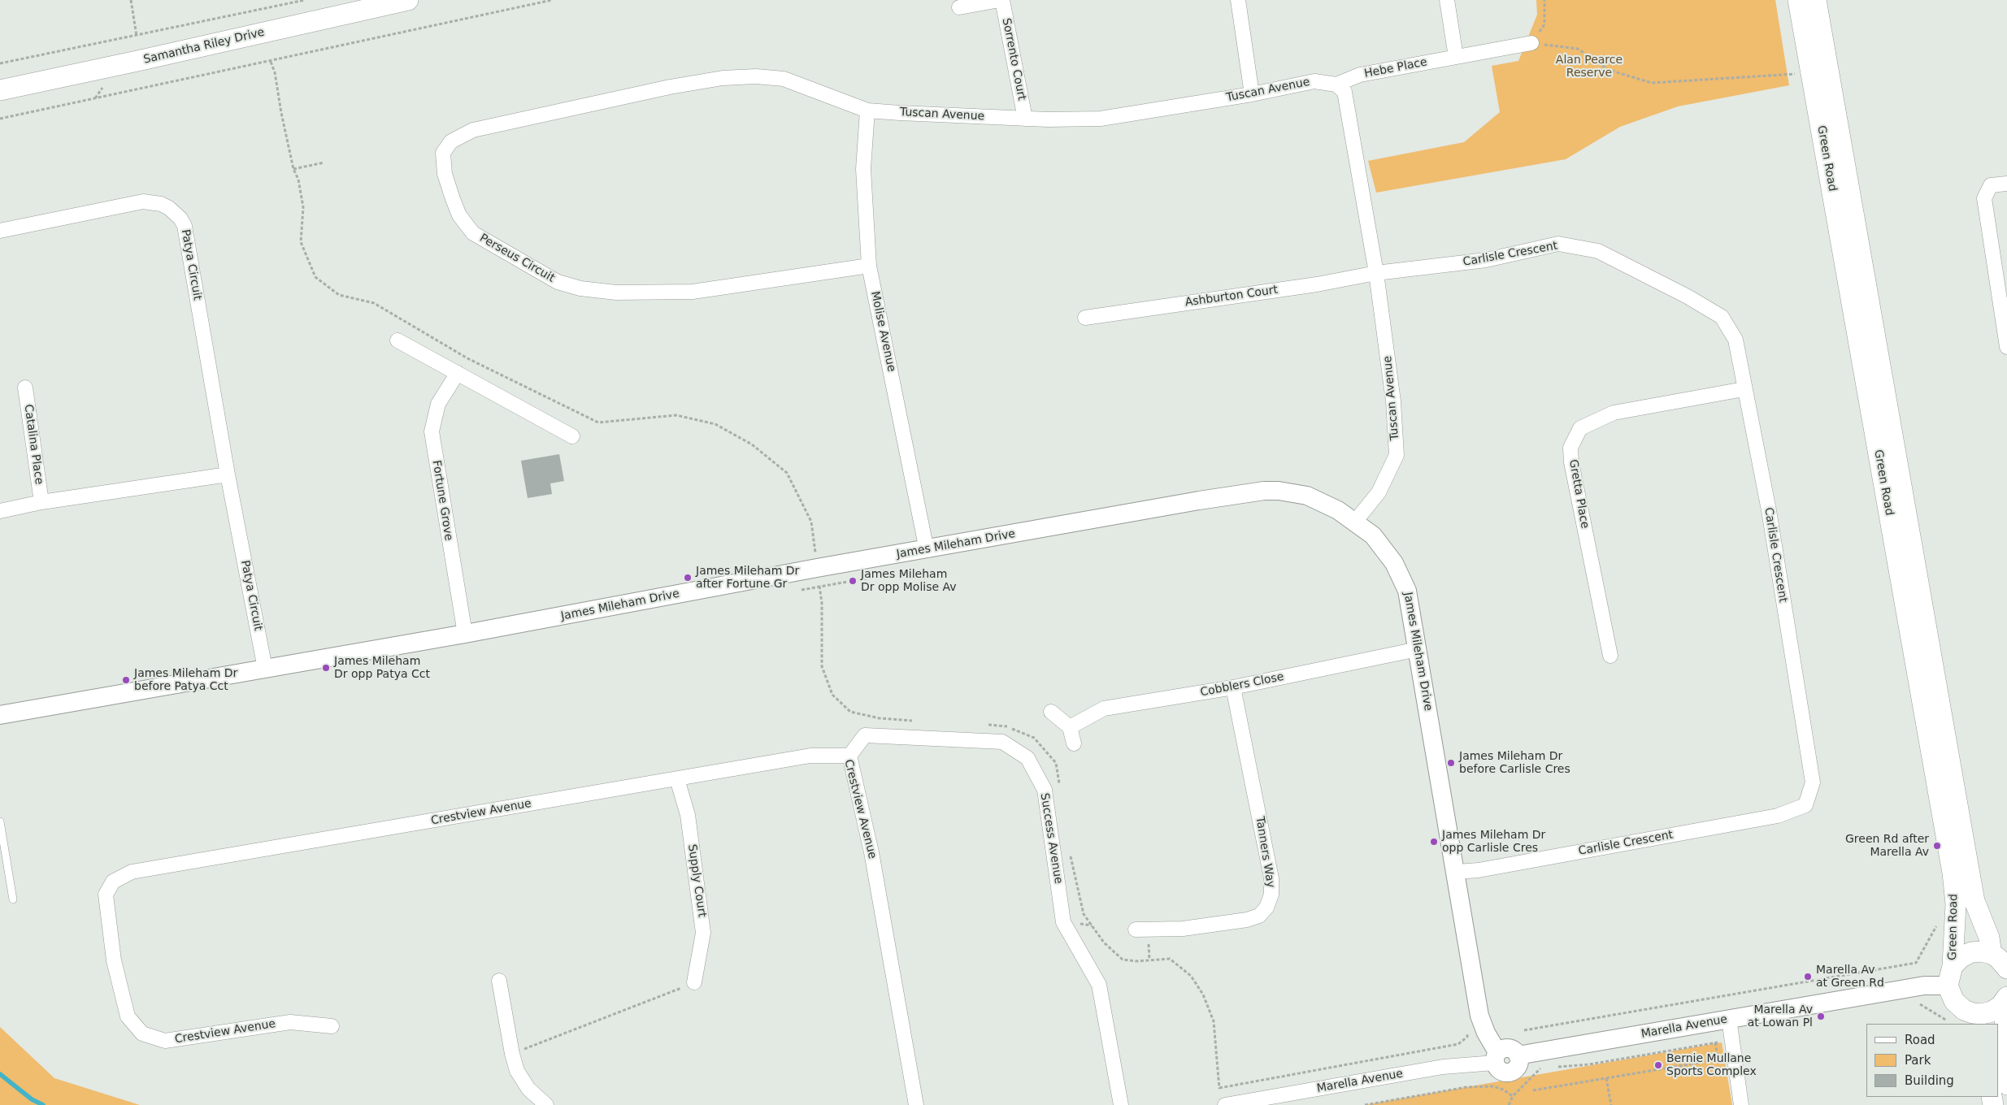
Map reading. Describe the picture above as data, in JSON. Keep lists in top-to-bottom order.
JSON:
{
  "streets": {
    "main road": ["Samantha Riley Drive", "Green Road"],
    "street": [
      "Sorrento Court",
      "Hebe Place",
      "Tuscan Avenue",
      "Carlisle Crescent",
      "Perseus Circuit",
      "Patya Circuit",
      "Ashburton Court",
      "Molise Avenue",
      "Catalina Place",
      "Gretta Place",
      "Fortune Grove",
      "James Mileham Drive",
      "Cobblers Close",
      "Crestview Avenue",
      "Success Avenue",
      "Tanners Way",
      "Supply Court",
      "Marella Avenue"
    ]
  },
  "crossings": [
    ["Sorrento Court", "Tuscan Avenue"],
    ["Hebe Place", "Tuscan Avenue"],
    ["Tuscan Avenue", "Carlisle Crescent"],
    ["Tuscan Avenue", "Perseus Circuit"],
    ["Tuscan Avenue", "Ashburton Court"],
    ["Tuscan Avenue", "Molise Avenue"],
    ["Tuscan Avenue", "James Mileham Drive"],
    ["Green Road", "Marella Avenue"],
    ["Carlisle Crescent", "Ashburton Court"],
    ["Carlisle Crescent", "Gretta Place"],
    ["Carlisle Crescent", "James Mileham Drive"],
    ["Perseus Circuit", "Molise Avenue"],
    ["Patya Circuit", "James Mileham Drive"],
    ["Molise Avenue", "James Mileham Drive"],
    ["Fortune Grove", "James Mileham Drive"],
    ["James Mileham Drive", "Cobblers Close"],
    ["James Mileham Drive", "Marella Avenue"],
    ["Cobblers Close", "Tanners Way"],
    ["Crestview Avenue", "Success Avenue"],
    ["Crestview Avenue", "Supply Court"]
  ],
  "parks": ["Alan Pearce Reserve"],
  "places": [
    "James Mileham Dr after Fortune Gr",
    "James Mileham Dr opp Molise Av",
    "James Mileham Dr opp Patya Cct",
    "James Mileham Dr before Patya Cct",
    "James Mileham Dr before Carlisle Cres",
    "James Mileham Dr opp Carlisle Cres",
    "Green Rd after Marella Av",
    "Marella Av at Green Rd",
    "Marella Av at Lowan Pl",
    "Bernie Mullane Sports Complex"
  ],
  "legend": ["Road", "Park", "Building"]
}
